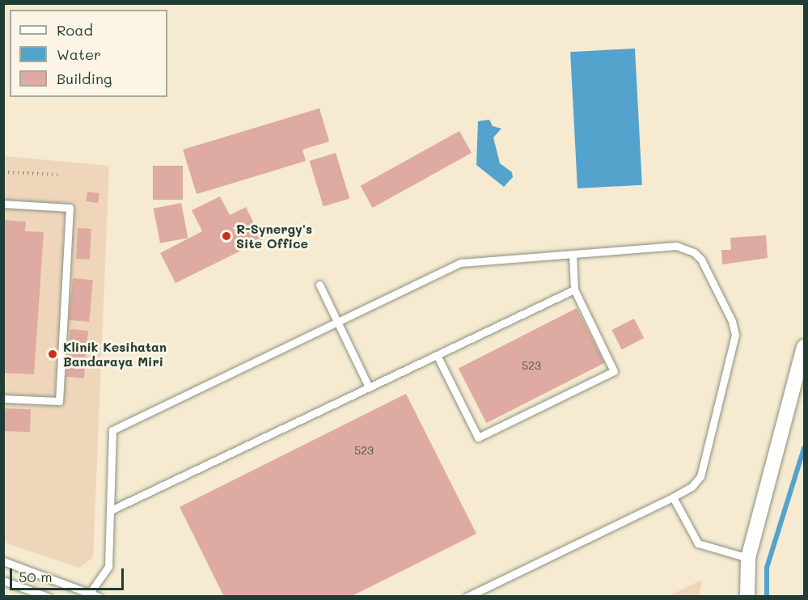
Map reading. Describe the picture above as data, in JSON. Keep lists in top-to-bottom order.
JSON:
{
  "places": ["R-Synergy's Site Office", "Klinik Kesihatan Bandaraya Miri"],
  "house_numbers": ["523", "523"],
  "legend": ["Road", "Water", "Building"],
  "scale_bar": "50 m"
}
